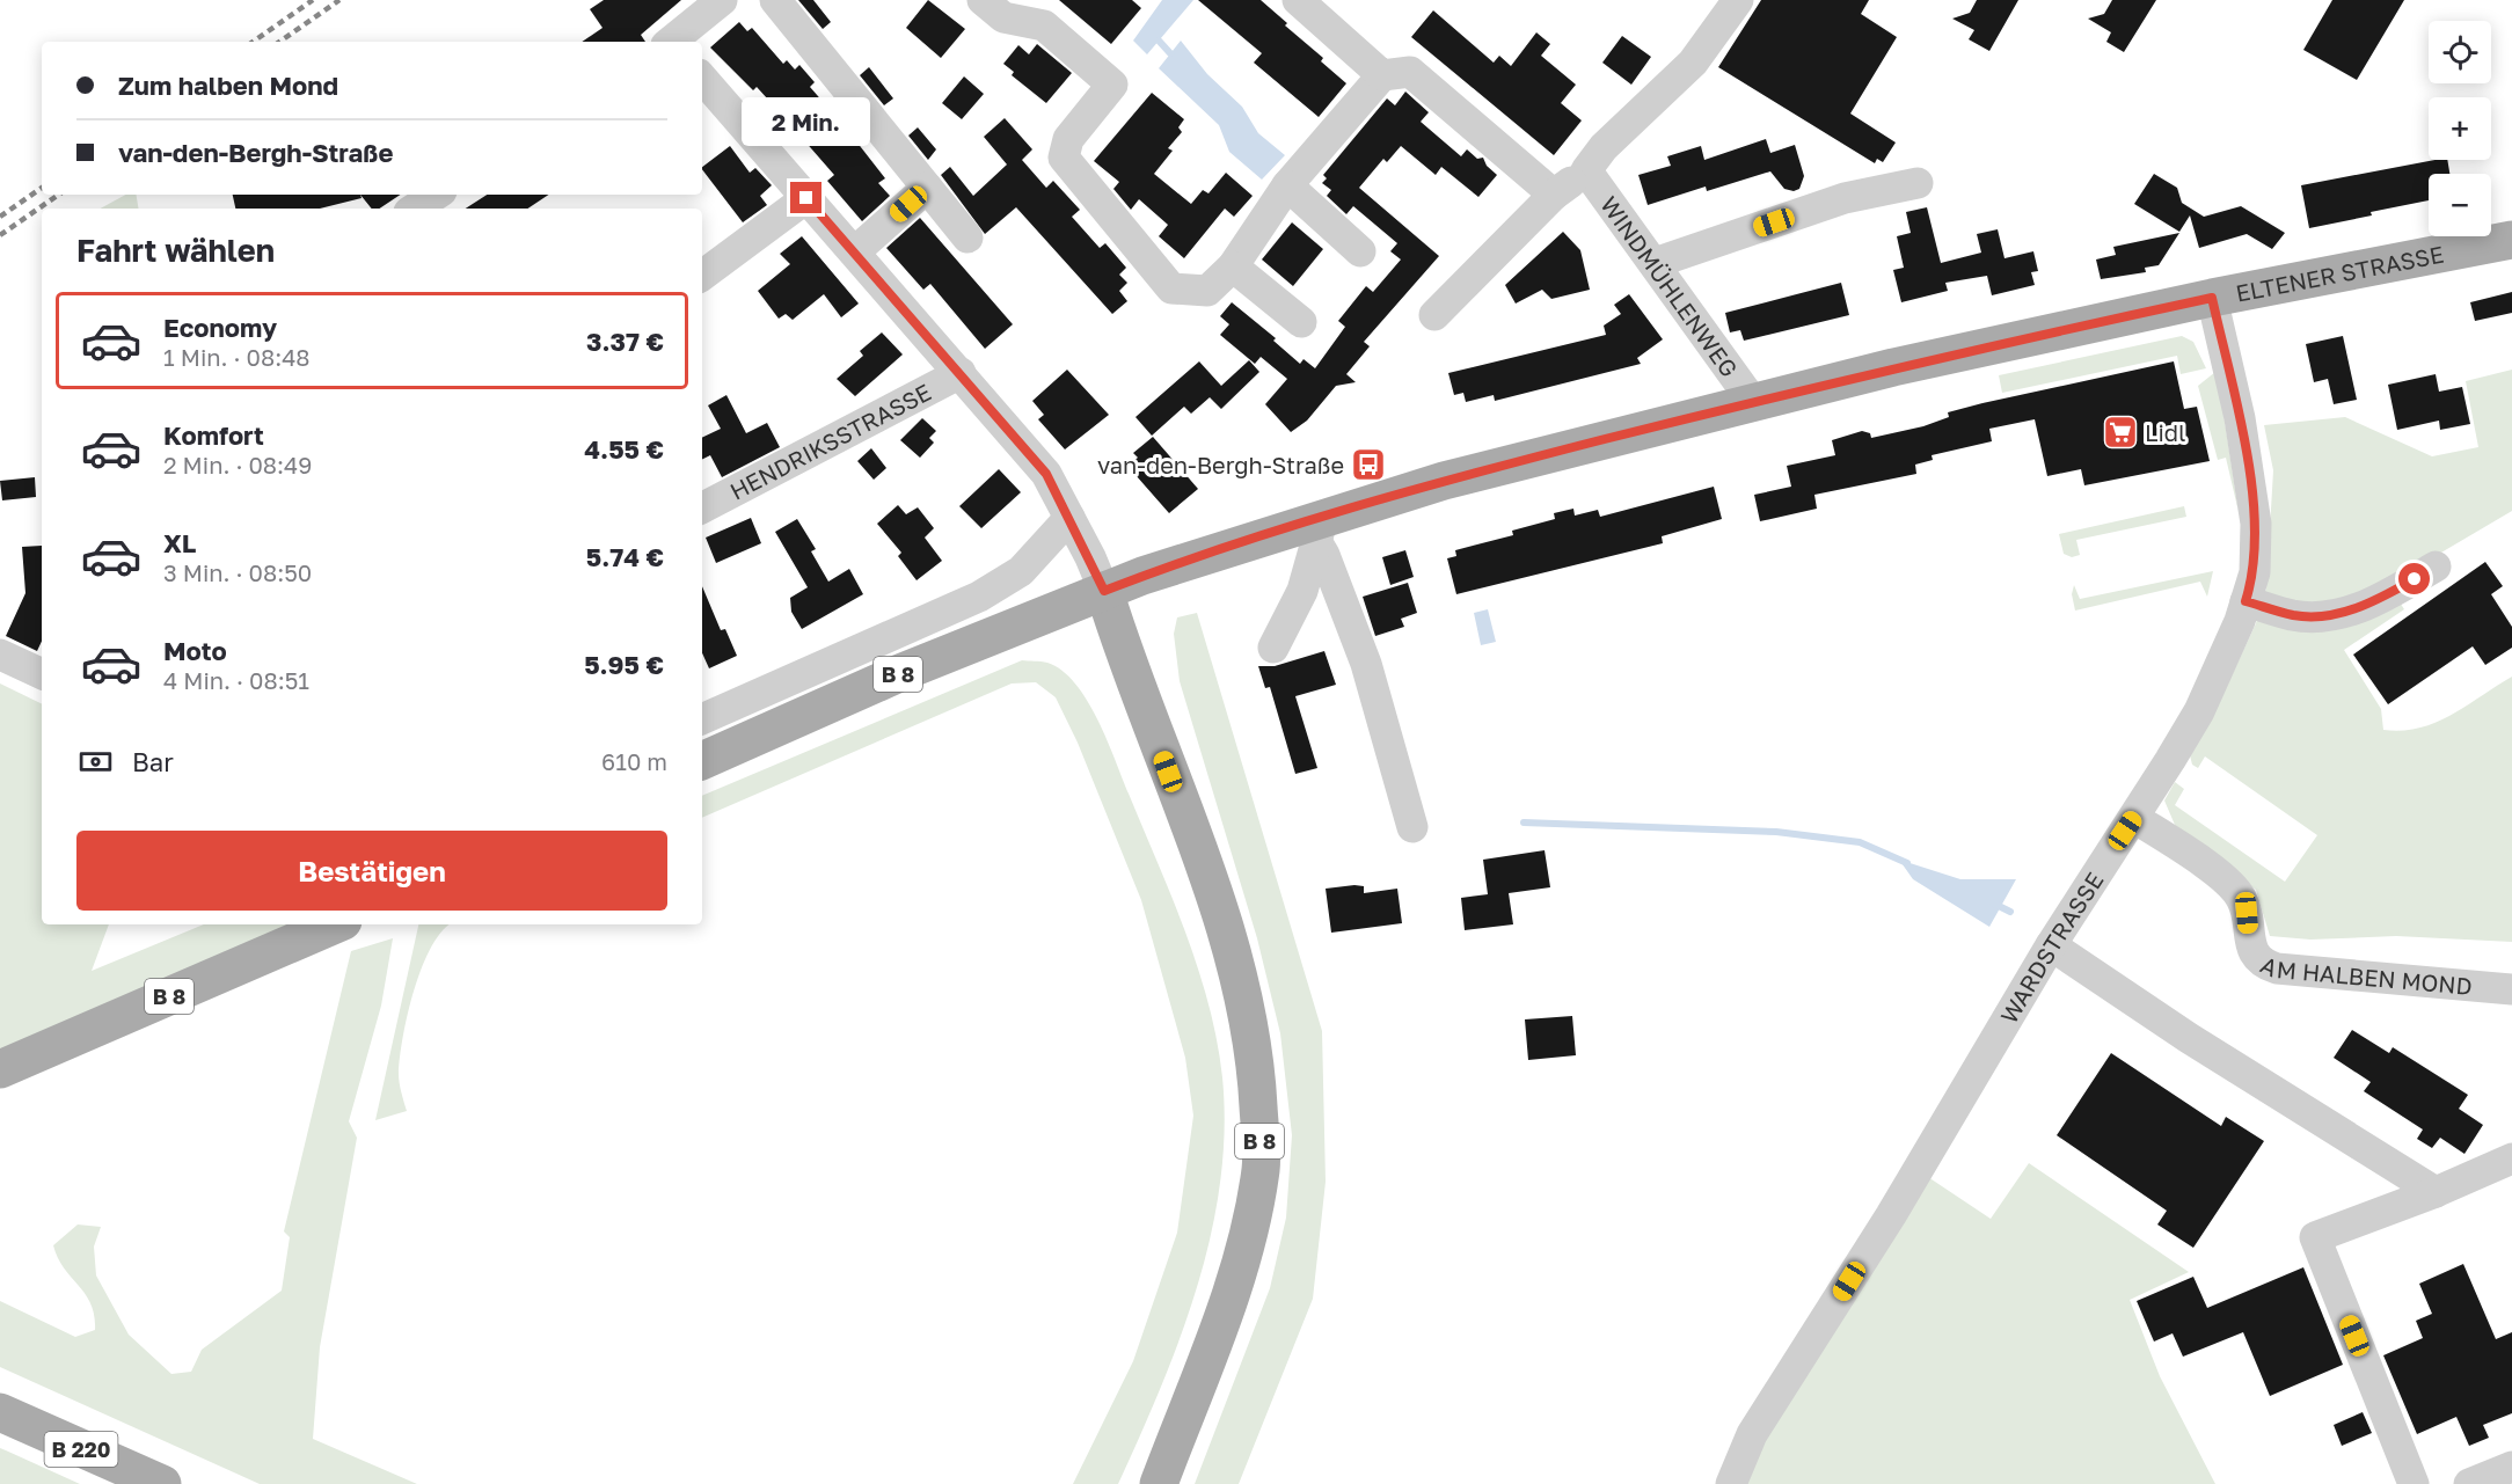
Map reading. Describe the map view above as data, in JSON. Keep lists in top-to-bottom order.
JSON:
{
  "streets": {
    "main road": ["ELTENER STRASSE", "B 8", "B 220"],
    "street": [
      "WINDMÜHLENWEG",
      "HENDRIKSSTRASSE",
      "WARDSTRASSE",
      "AM HALBEN MOND"
    ]
  },
  "crossings": [
    ["ELTENER STRASSE", "WINDMÜHLENWEG"],
    ["ELTENER STRASSE", "B 8"],
    ["ELTENER STRASSE", "WARDSTRASSE"],
    ["WARDSTRASSE", "AM HALBEN MOND"]
  ],
  "places": {
    "supermarket": ["Lidl"],
    "bus stop": ["van-den-Bergh-Straße"]
  },
  "page": {
    "map_buttons": ["+", "−"],
    "banner": ["Zum halben Mond", "van-den-Bergh-Straße"],
    "bubble": "2 Min.",
    "heading": "Fahrt wählen",
    "list": [
      {
        "name": "Economy",
        "note": "1 Min. · 08:48",
        "value": "3.37 €"
      },
      {
        "name": "Komfort",
        "note": "2 Min. · 08:49",
        "value": "4.55 €"
      },
      {
        "name": "XL",
        "note": "3 Min. · 08:50",
        "value": "5.74 €"
      },
      {
        "name": "Moto",
        "note": "4 Min. · 08:51",
        "value": "5.95 €"
      }
    ],
    "pay": ["Bar", "610 m"],
    "buttons": "Bestätigen"
  }
}
